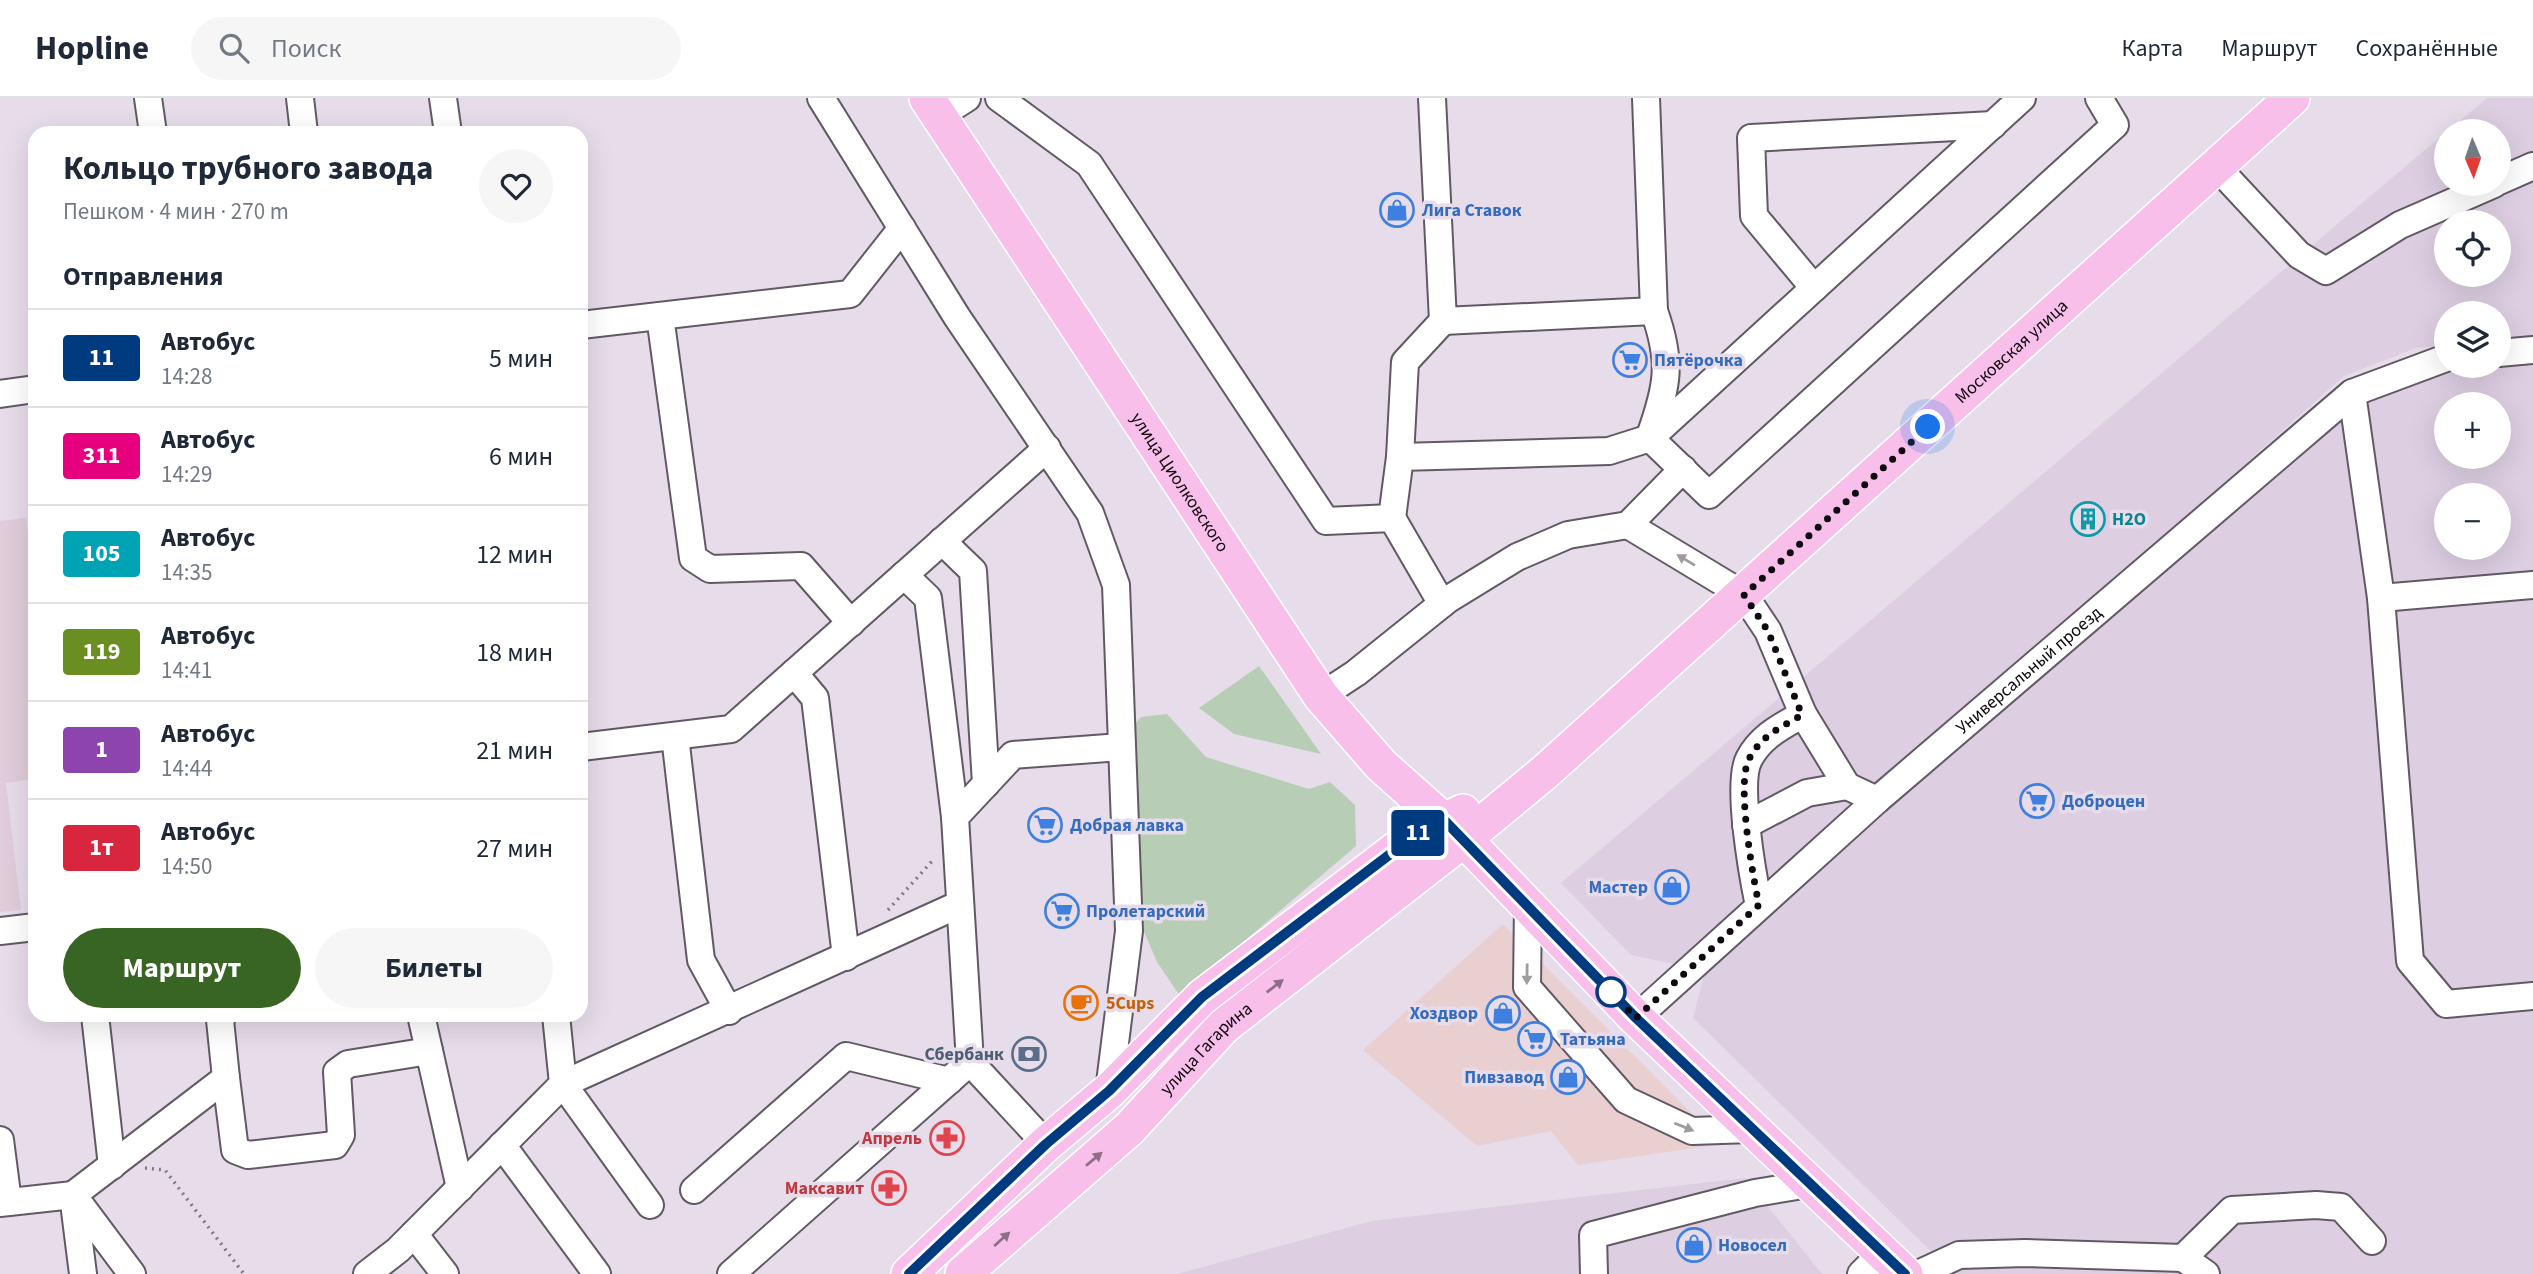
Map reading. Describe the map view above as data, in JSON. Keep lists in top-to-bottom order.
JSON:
{
  "streets": {
    "main road": ["Московская улица", "улица Циолковского", "улица Гагарина"],
    "street": ["Универсальный проезд"]
  },
  "crossings": [
    ["Московская улица", "улица Циолковского"],
    ["Московская улица", "улица Гагарина"],
    ["улица Циолковского", "Универсальный проезд"],
    ["улица Циолковского", "улица Гагарина"]
  ],
  "places": {
    "shop": [
      "Лига Ставок",
      "Мастер",
      "Хоздвор",
      "Пивзавод",
      "Новосел"
    ],
    "supermarket": [
      "Пятёрочка",
      "Доброцен",
      "Добрая лавка",
      "Пролетарский",
      "Татьяна"
    ],
    "building": ["Н2О"],
    "cafe": ["5Cups"],
    "bank": ["Сбербанк"],
    "pharmacy": ["Апрель", "Максавит"]
  },
  "lines": ["bus line 11"],
  "north": "bottom",
  "page": {
    "header": "Hopline",
    "search": "Поиск",
    "nav": ["Карта", "Маршрут", "Сохранённые"],
    "on_map": "11",
    "map_buttons": ["+", "−"],
    "heading": [
      ["Кольцо трубного завода", "Пешком · 4 мин · 270 m"],
      "Отправления"
    ],
    "list": [
      {
        "mark": "11",
        "name": "Автобус",
        "note": "14:28",
        "value": "5 мин"
      },
      {
        "mark": "311",
        "name": "Автобус",
        "note": "14:29",
        "value": "6 мин"
      },
      {
        "mark": "105",
        "name": "Автобус",
        "note": "14:35",
        "value": "12 мин"
      },
      {
        "mark": "119",
        "name": "Автобус",
        "note": "14:41",
        "value": "18 мин"
      },
      {
        "mark": "1",
        "name": "Автобус",
        "note": "14:44",
        "value": "21 мин"
      },
      {
        "mark": "1т",
        "name": "Автобус",
        "note": "14:50",
        "value": "27 мин"
      }
    ],
    "buttons": ["Маршрут", "Билеты"]
  }
}
